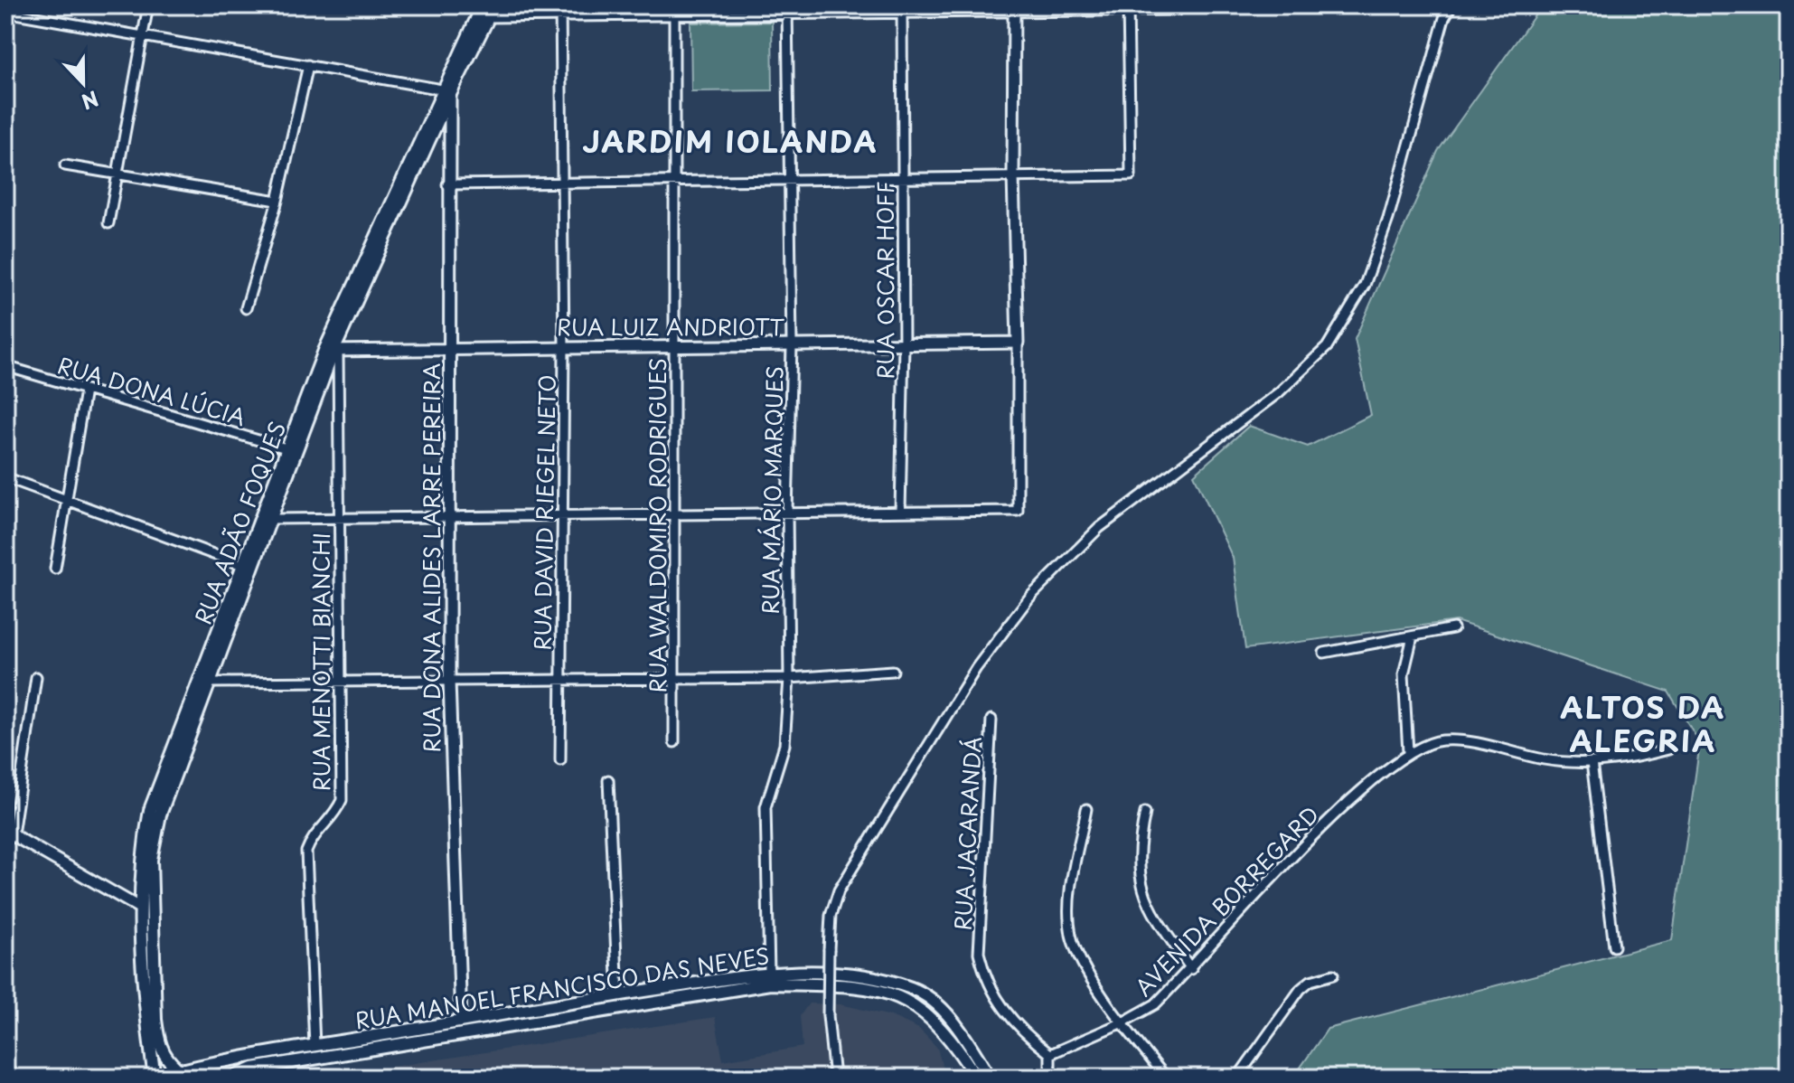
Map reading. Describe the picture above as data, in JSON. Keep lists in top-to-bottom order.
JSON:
{
  "streets": {
    "main road": ["RUA ADÃO FOQUES", "RUA MANOEL FRANCISCO DAS NEVES"],
    "street": [
      "RUA OSCAR HOFF",
      "RUA LUIZ ANDRIOTT",
      "RUA DONA LÚCIA",
      "RUA MÁRIO MARQUES",
      "RUA DAVID RIEGEL NETO",
      "RUA WALDOMIRO RODRIGUES",
      "RUA DONA ALIDES LARRE PEREIRA",
      "RUA MENOTTI BIANCHI",
      "RUA JACARANDÁ",
      "AVENIDA BORREGARD"
    ]
  },
  "crossings": [
    ["RUA OSCAR HOFF", "RUA LUIZ ANDRIOTT"],
    ["RUA LUIZ ANDRIOTT", "RUA MÁRIO MARQUES"],
    ["RUA LUIZ ANDRIOTT", "RUA DAVID RIEGEL NETO"],
    ["RUA LUIZ ANDRIOTT", "RUA ADÃO FOQUES"],
    ["RUA LUIZ ANDRIOTT", "RUA WALDOMIRO RODRIGUES"],
    ["RUA LUIZ ANDRIOTT", "RUA DONA ALIDES LARRE PEREIRA"],
    ["RUA LUIZ ANDRIOTT", "RUA MENOTTI BIANCHI"],
    ["RUA DONA LÚCIA", "RUA ADÃO FOQUES"],
    ["RUA MÁRIO MARQUES", "RUA MANOEL FRANCISCO DAS NEVES"],
    ["RUA ADÃO FOQUES", "RUA DONA ALIDES LARRE PEREIRA"],
    ["RUA ADÃO FOQUES", "RUA MENOTTI BIANCHI"],
    ["RUA ADÃO FOQUES", "RUA MANOEL FRANCISCO DAS NEVES"],
    ["RUA DONA ALIDES LARRE PEREIRA", "RUA MANOEL FRANCISCO DAS NEVES"],
    ["RUA MENOTTI BIANCHI", "RUA MANOEL FRANCISCO DAS NEVES"],
    ["RUA JACARANDÁ", "AVENIDA BORREGARD"]
  ],
  "districts": ["JARDIM IOLANDA", "ALTOS DA ALEGRIA"],
  "north": "bottom"
}
